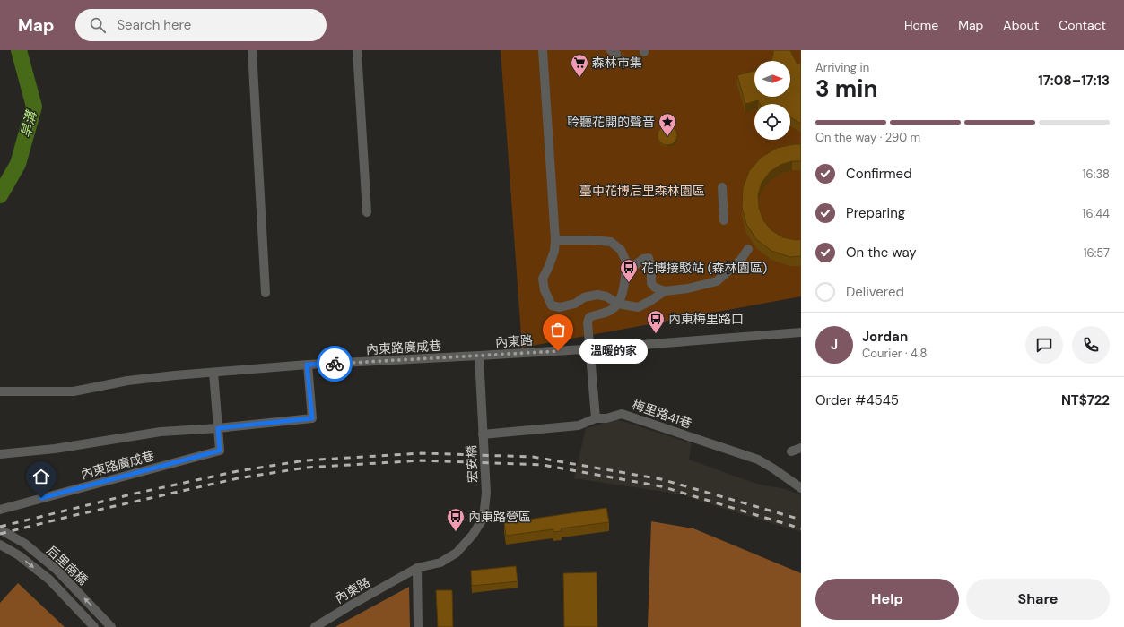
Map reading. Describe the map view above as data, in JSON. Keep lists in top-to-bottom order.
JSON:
{
  "streets": {
    "street": [
      "內東路",
      "內東路廣成巷",
      "梅里路41巷",
      "宏安橋",
      "后里南橋"
    ]
  },
  "crossings": [
    ["內東路", "內東路廣成巷"],
    ["內東路", "梅里路41巷"],
    ["內東路", "宏安橋"],
    ["梅里路41巷", "宏安橋"]
  ],
  "water": ["旱溝"],
  "parks": ["臺中花博后里森林園區"],
  "places": {
    "supermarket": ["森林市集"],
    "place": ["聆聽花開的聲音"],
    "bus stop": ["花博接駁站 (森林園區)", "內東梅里路口", "內東路營區"],
    "other": ["溫暖的家"]
  },
  "north": "right",
  "page": {
    "header": "Map",
    "search": "Search here",
    "nav": [
      "Home",
      "Map",
      "About",
      "Contact"
    ],
    "heading": ["3 min", "Arriving in", "17:08–17:13"],
    "panel": [
      "Jordan",
      "Courier · 4.8",
      "Order #4545",
      "NT$722"
    ],
    "bar": "On the way · 290 m",
    "list": [
      ["Confirmed", "16:38"],
      ["Preparing", "16:44"],
      ["On the way", "16:57"],
      "Delivered"
    ],
    "round": "J",
    "bubble": "溫暖的家",
    "buttons": ["Help", "Share"]
  }
}
